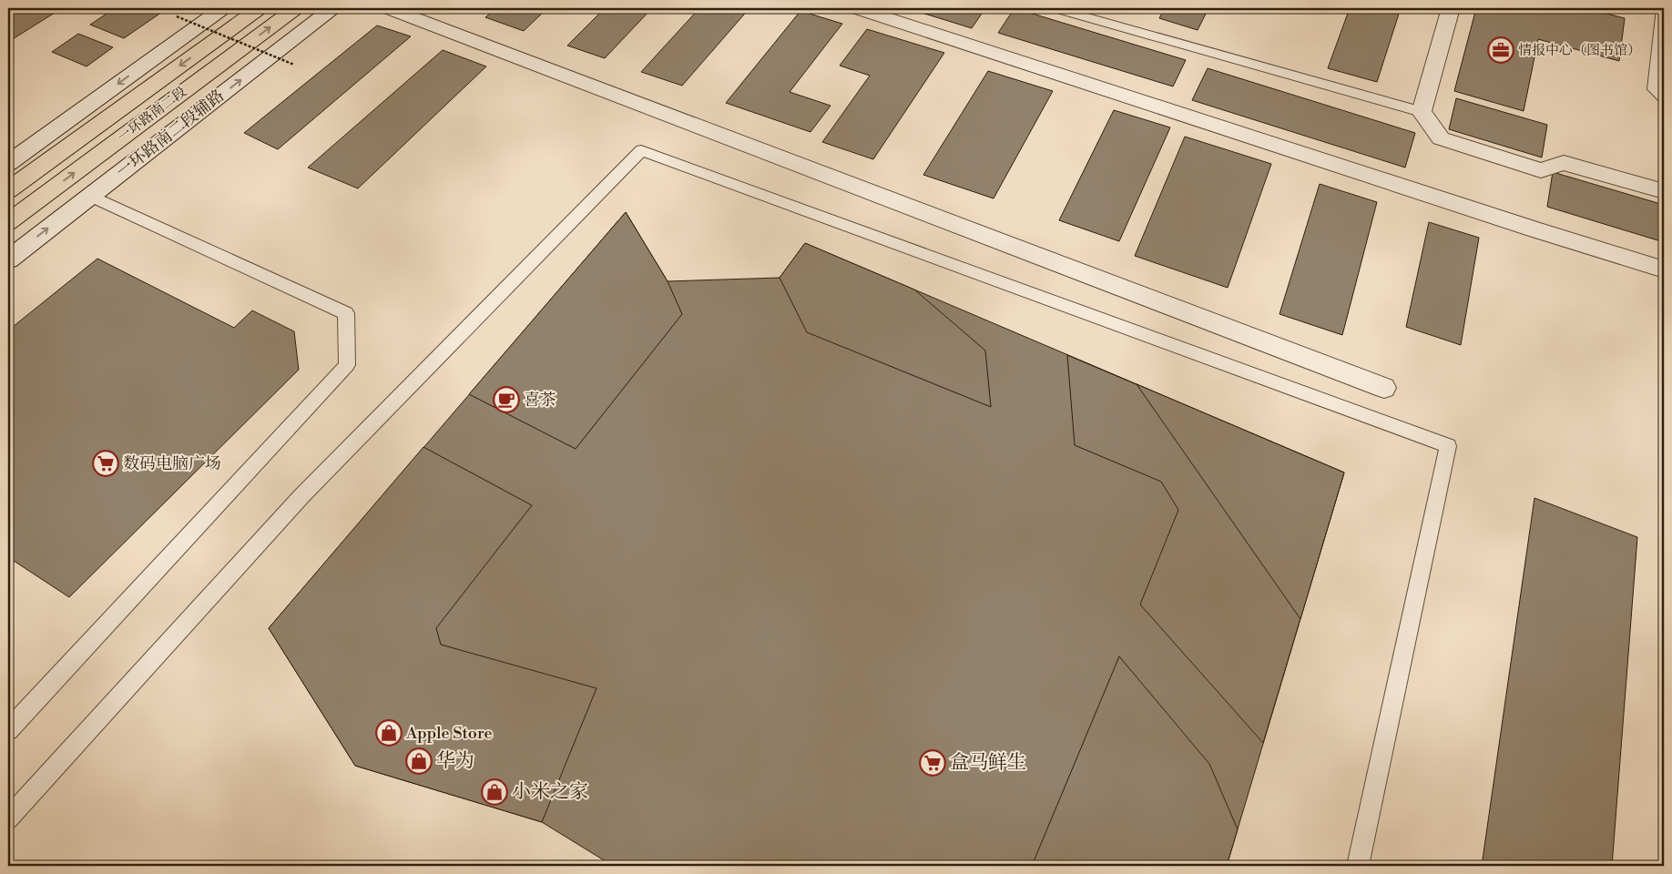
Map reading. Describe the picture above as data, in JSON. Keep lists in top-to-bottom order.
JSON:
{
  "streets": {
    "main road": ["一环路南二段"],
    "street": ["一环路南二段辅路"]
  },
  "places": {
    "office": ["情报中心（图书馆）"],
    "cafe": ["喜茶"],
    "supermarket": ["数码电脑广场", "盒马鲜生"],
    "shop": ["Apple Store", "华为", "小米之家"]
  }
}
